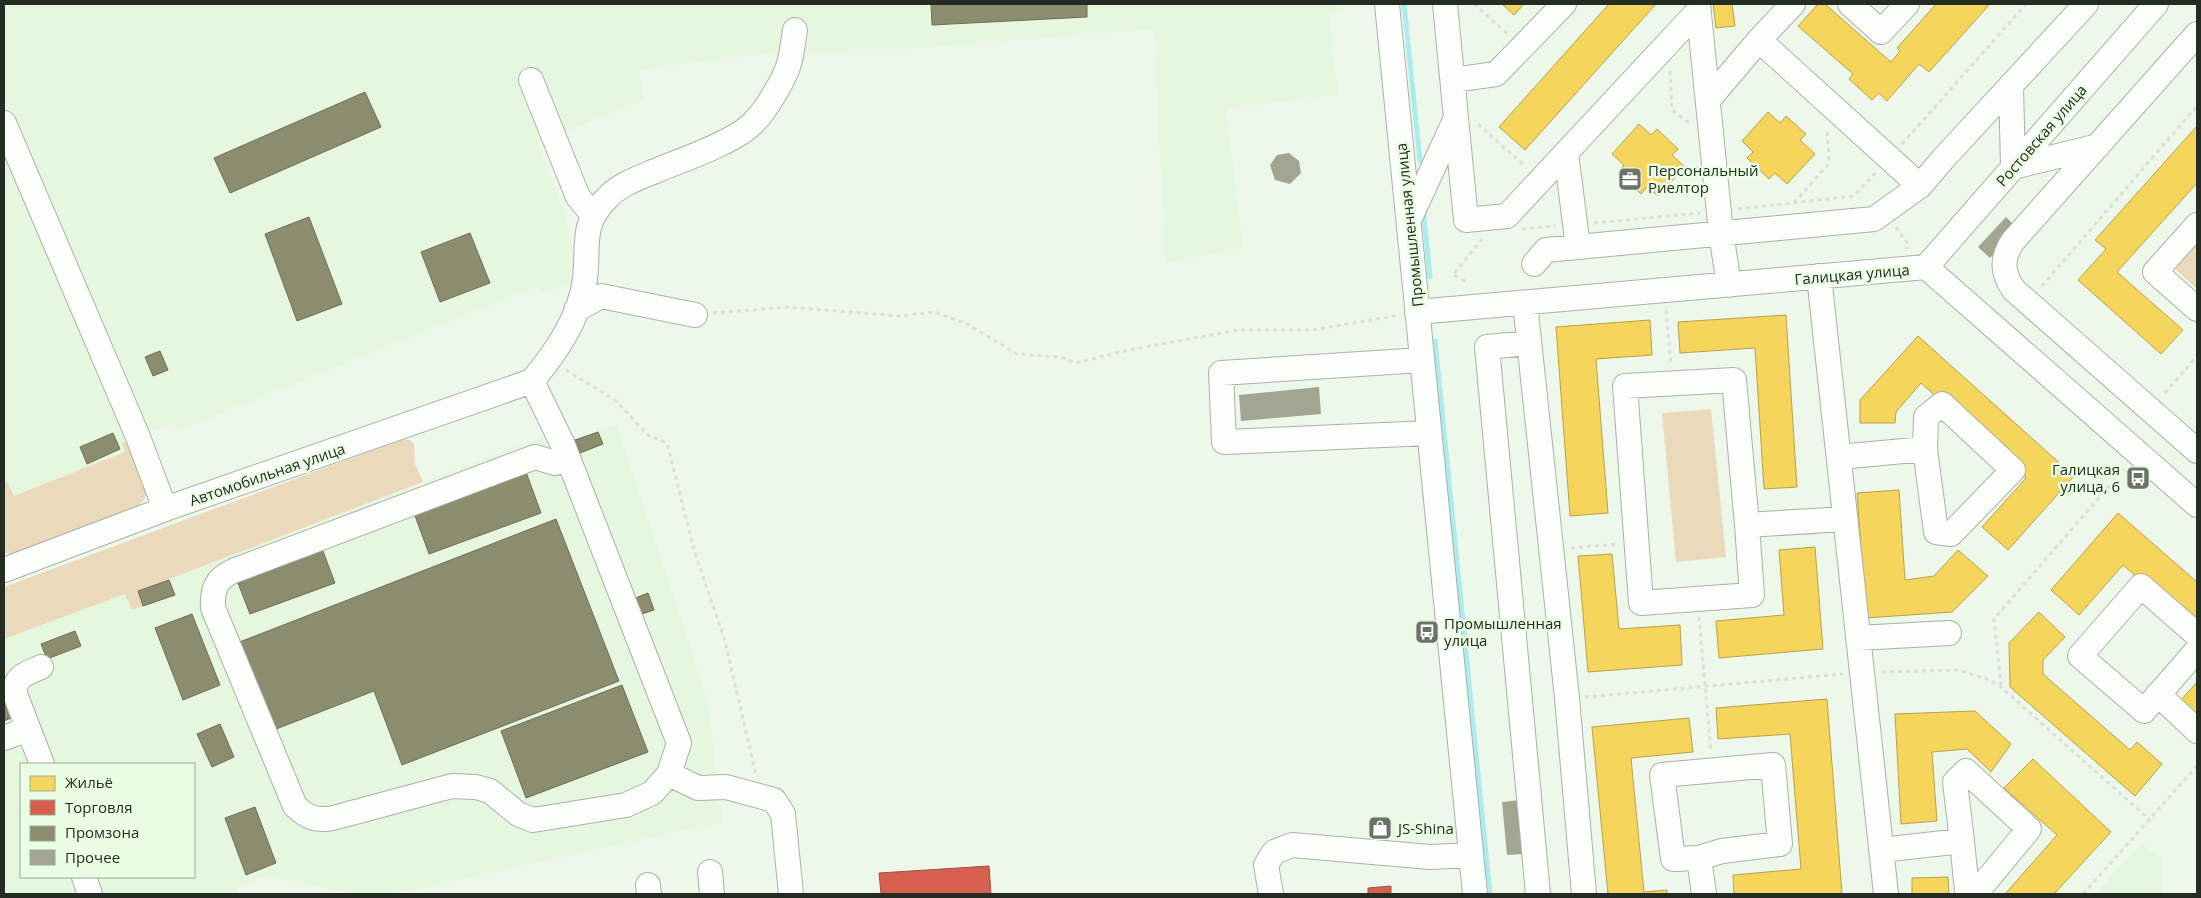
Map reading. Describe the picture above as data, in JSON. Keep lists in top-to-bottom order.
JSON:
{
  "streets": {
    "street": [
      "Ростовская улица",
      "Промышленная улица",
      "Галицкая улица",
      "Автомобильная улица"
    ]
  },
  "crossings": [
    ["Ростовская улица", "Галицкая улица"],
    ["Промышленная улица", "Галицкая улица"]
  ],
  "places": {
    "office": ["Персональный Риелтор"],
    "bus stop": ["Галицкая улица, 6", "Промышленная улица"],
    "shop": ["JS-Shina"]
  },
  "legend": [
    "Жильё",
    "Торговля",
    "Промзона",
    "Прочее"
  ]
}
